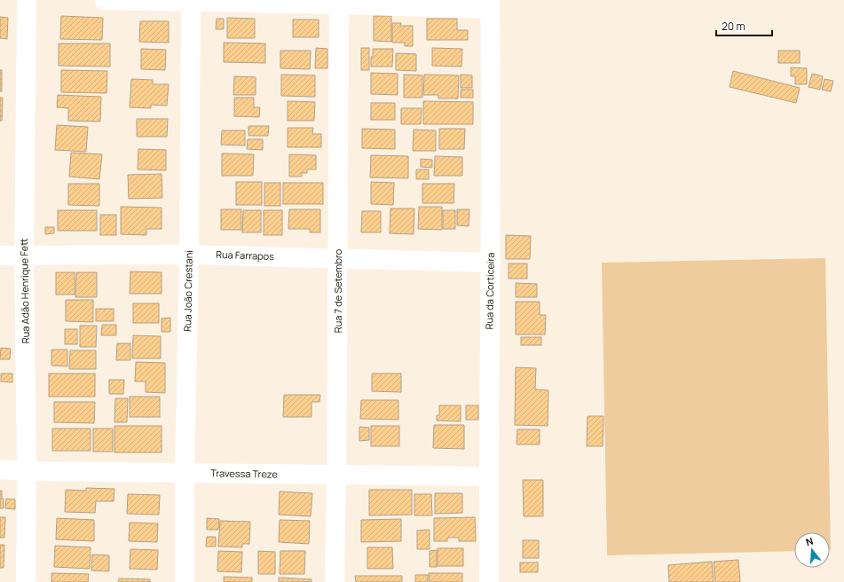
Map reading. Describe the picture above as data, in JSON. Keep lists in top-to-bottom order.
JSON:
{
  "streets": {
    "street": [
      "Rua Farrapos",
      "Rua Adão Henrique Fett",
      "Rua João Crestani",
      "Rua 7 de Setembro",
      "Rua da Corticeira",
      "Travessa Treze"
    ]
  },
  "crossings": [
    ["Rua Farrapos", "Rua Adão Henrique Fett"],
    ["Rua Farrapos", "Rua João Crestani"],
    ["Rua Farrapos", "Rua 7 de Setembro"],
    ["Rua Farrapos", "Rua da Corticeira"],
    ["Rua Adão Henrique Fett", "Travessa Treze"],
    ["Rua João Crestani", "Travessa Treze"],
    ["Rua 7 de Setembro", "Travessa Treze"],
    ["Rua da Corticeira", "Travessa Treze"]
  ],
  "scale_bar": "20 m",
  "north": "top"
}
